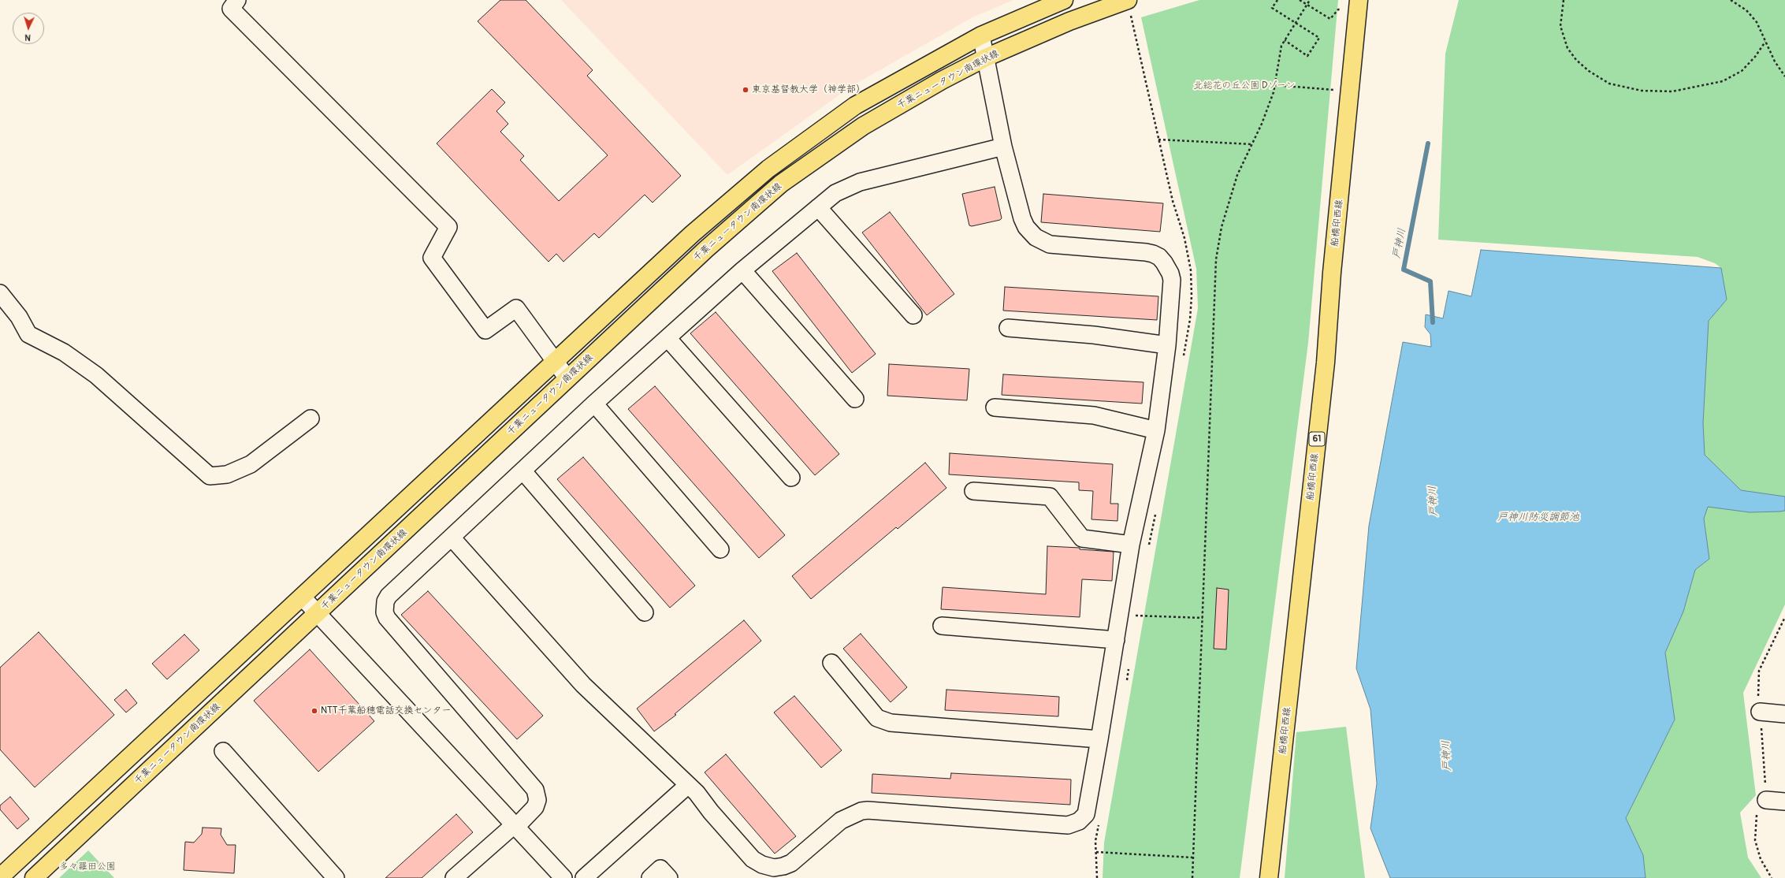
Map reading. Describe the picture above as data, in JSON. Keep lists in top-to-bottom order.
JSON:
{
  "streets": {
    "main road": ["千葉ニュータウン南環状線", "船橋印西線", "61"]
  },
  "water": ["戸神川", "戸神川防災調節池"],
  "parks": ["北総花の丘公園 Dゾーン", "多々羅田公園"],
  "places": ["東京基督教大学（神学部）", "NTT千葉船穂電話交換センター"],
  "north": "bottom"
}
